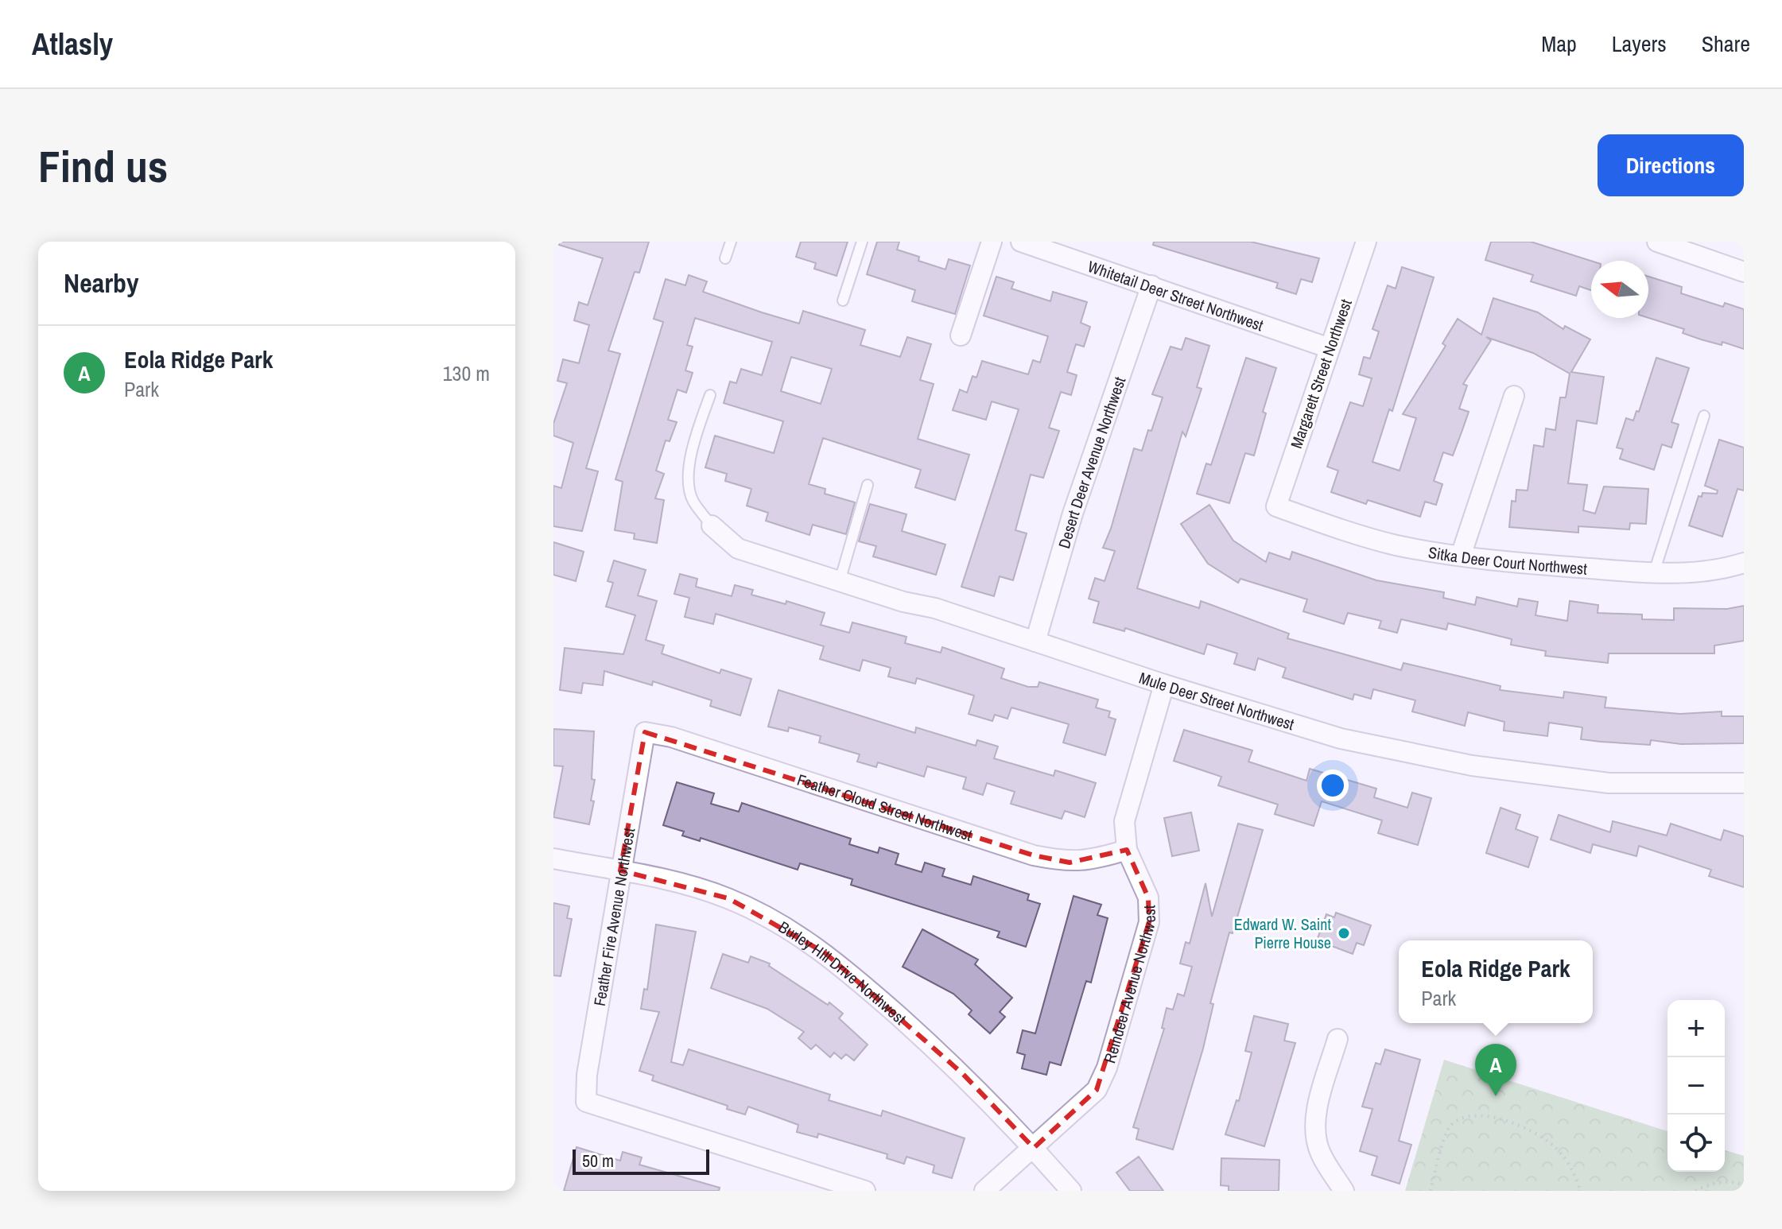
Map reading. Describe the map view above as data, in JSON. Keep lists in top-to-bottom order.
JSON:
{
  "streets": {
    "street": [
      "Whitetail Deer Street Northwest",
      "Margarett Street Northwest",
      "Desert Deer Avenue Northwest",
      "Sitka Deer Court Northwest",
      "Mule Deer Street Northwest",
      "Feather Cloud Street Northwest",
      "Feather Fire Avenue Northwest",
      "Burley Hill Drive Northwest",
      "Reindeer Avenue Northwest"
    ]
  },
  "crossings": [
    ["Whitetail Deer Street Northwest", "Margarett Street Northwest"],
    ["Whitetail Deer Street Northwest", "Desert Deer Avenue Northwest"],
    ["Margarett Street Northwest", "Sitka Deer Court Northwest"],
    ["Desert Deer Avenue Northwest", "Mule Deer Street Northwest"],
    ["Mule Deer Street Northwest", "Reindeer Avenue Northwest"],
    ["Feather Cloud Street Northwest", "Feather Fire Avenue Northwest"],
    ["Feather Cloud Street Northwest", "Reindeer Avenue Northwest"],
    ["Feather Fire Avenue Northwest", "Burley Hill Drive Northwest"],
    ["Burley Hill Drive Northwest", "Reindeer Avenue Northwest"]
  ],
  "places": ["Edward W. Saint Pierre House"],
  "scale_bar": "50 m",
  "north": "left",
  "page": {
    "header": "Atlasly",
    "nav": ["Map", "Layers", "Share"],
    "buttons": "Directions",
    "title": "Find us",
    "heading": "Nearby",
    "list": [
      {
        "mark": "A",
        "name": "Eola Ridge Park",
        "note": "Park",
        "value": "130 m"
      }
    ],
    "popup": ["Eola Ridge Park", "Park"],
    "map_buttons": ["+", "−"],
    "pins": "A",
    "scale": "50 m"
  }
}
